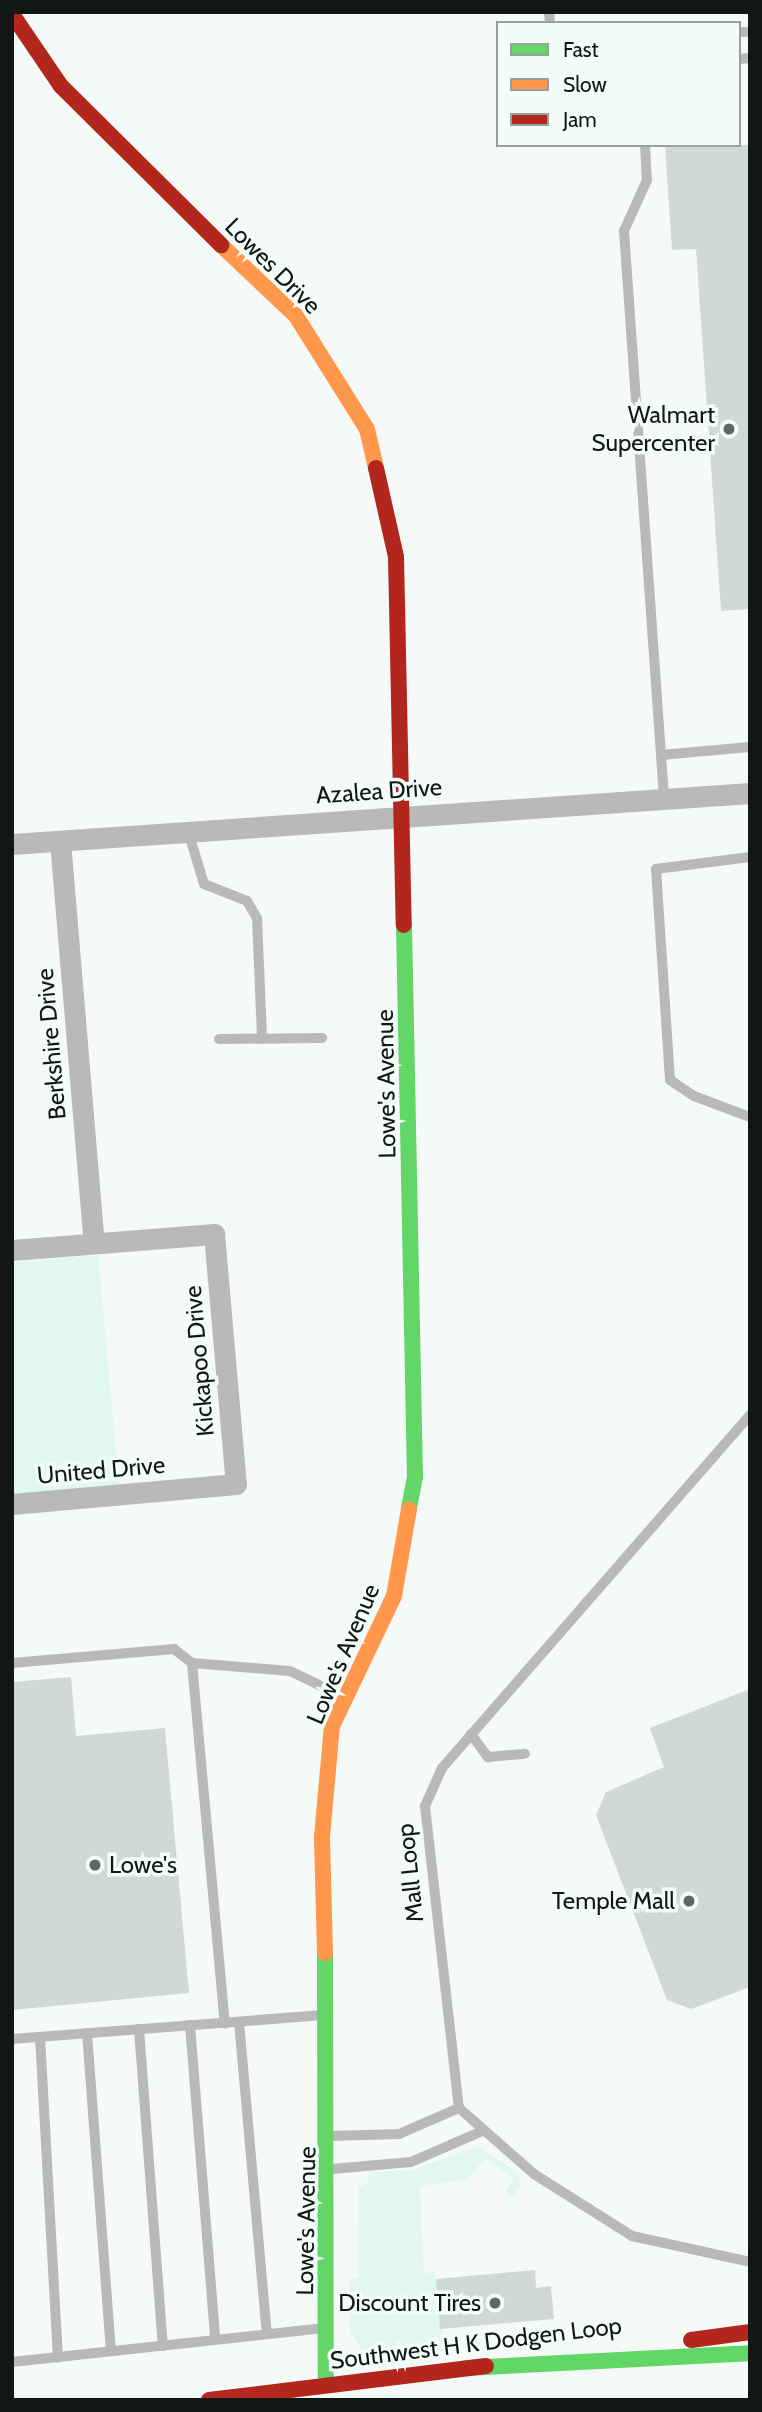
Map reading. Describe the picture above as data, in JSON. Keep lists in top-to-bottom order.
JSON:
{
  "streets": {
    "main road": ["Lowes Drive", "Lowe's Avenue", "Southwest H K Dodgen Loop"],
    "street": [
      "Azalea Drive",
      "Berkshire Drive",
      "Kickapoo Drive",
      "United Drive"
    ],
    "lane": ["Mall Loop"]
  },
  "crossings": [
    ["Lowes Drive", "Azalea Drive"],
    ["Lowes Drive", "Lowe's Avenue"],
    ["Azalea Drive", "Berkshire Drive"],
    ["Azalea Drive", "Lowe's Avenue"],
    ["Berkshire Drive", "Kickapoo Drive"],
    ["Lowe's Avenue", "Southwest H K Dodgen Loop"],
    ["Kickapoo Drive", "United Drive"]
  ],
  "places": [
    "Walmart Supercenter",
    "Lowe's",
    "Temple Mall",
    "Discount Tires"
  ],
  "legend": ["Fast", "Slow", "Jam"]
}
